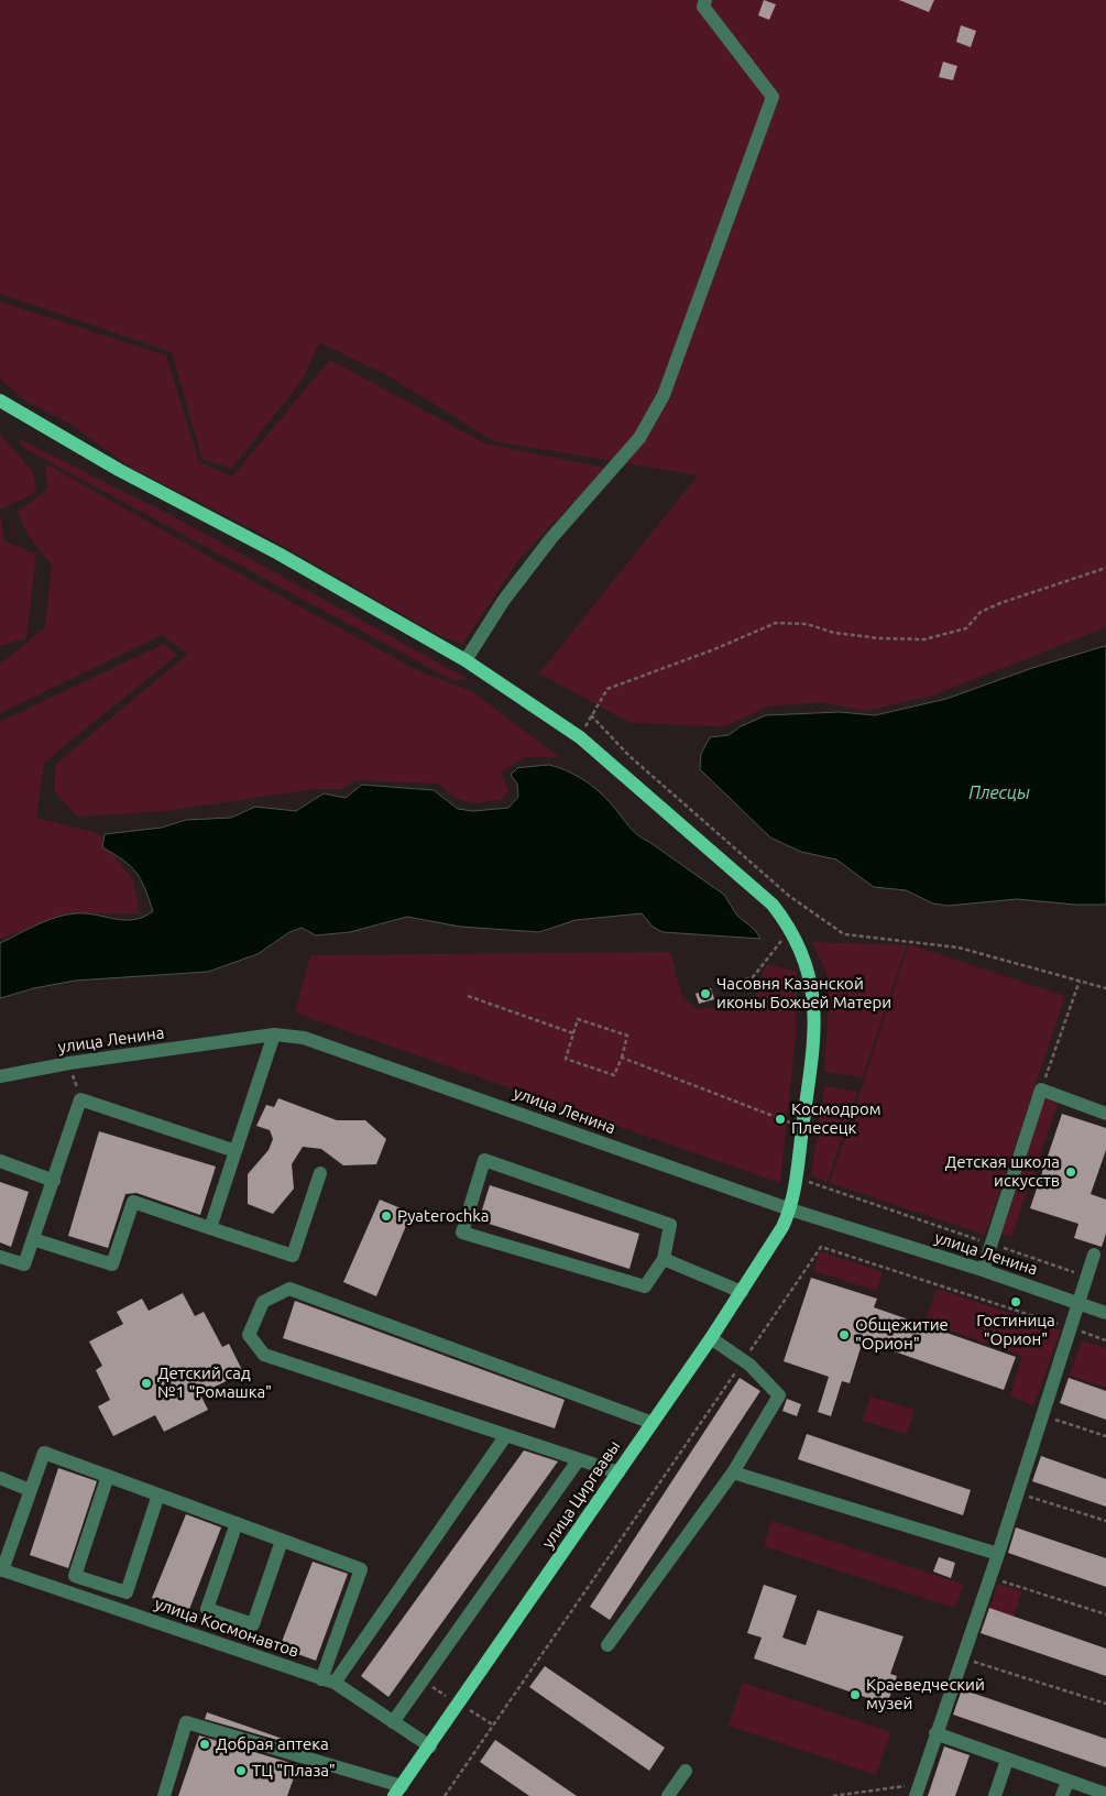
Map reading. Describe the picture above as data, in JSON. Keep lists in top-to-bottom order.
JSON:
{
  "streets": {
    "main road": ["улица Циргвавы"],
    "street": ["улица Ленина", "улица Космонавтов"]
  },
  "crossings": [
    ["улица Ленина", "улица Циргвавы"],
    ["улица Циргвавы", "улица Космонавтов"]
  ],
  "water": ["Плесцы"],
  "places": [
    "Часовня Казанской иконы Божьей Матери",
    "Космодром Плесецк",
    "Детская школа искусств",
    "Pyaterochka",
    "Гостиница \"Орион\"",
    "Общежитие \"Орион\"",
    "Детский сад №1 \"Ромашка\"",
    "Краеведческий музей",
    "Добрая аптека",
    "ТЦ \"Плаза\""
  ]
}
